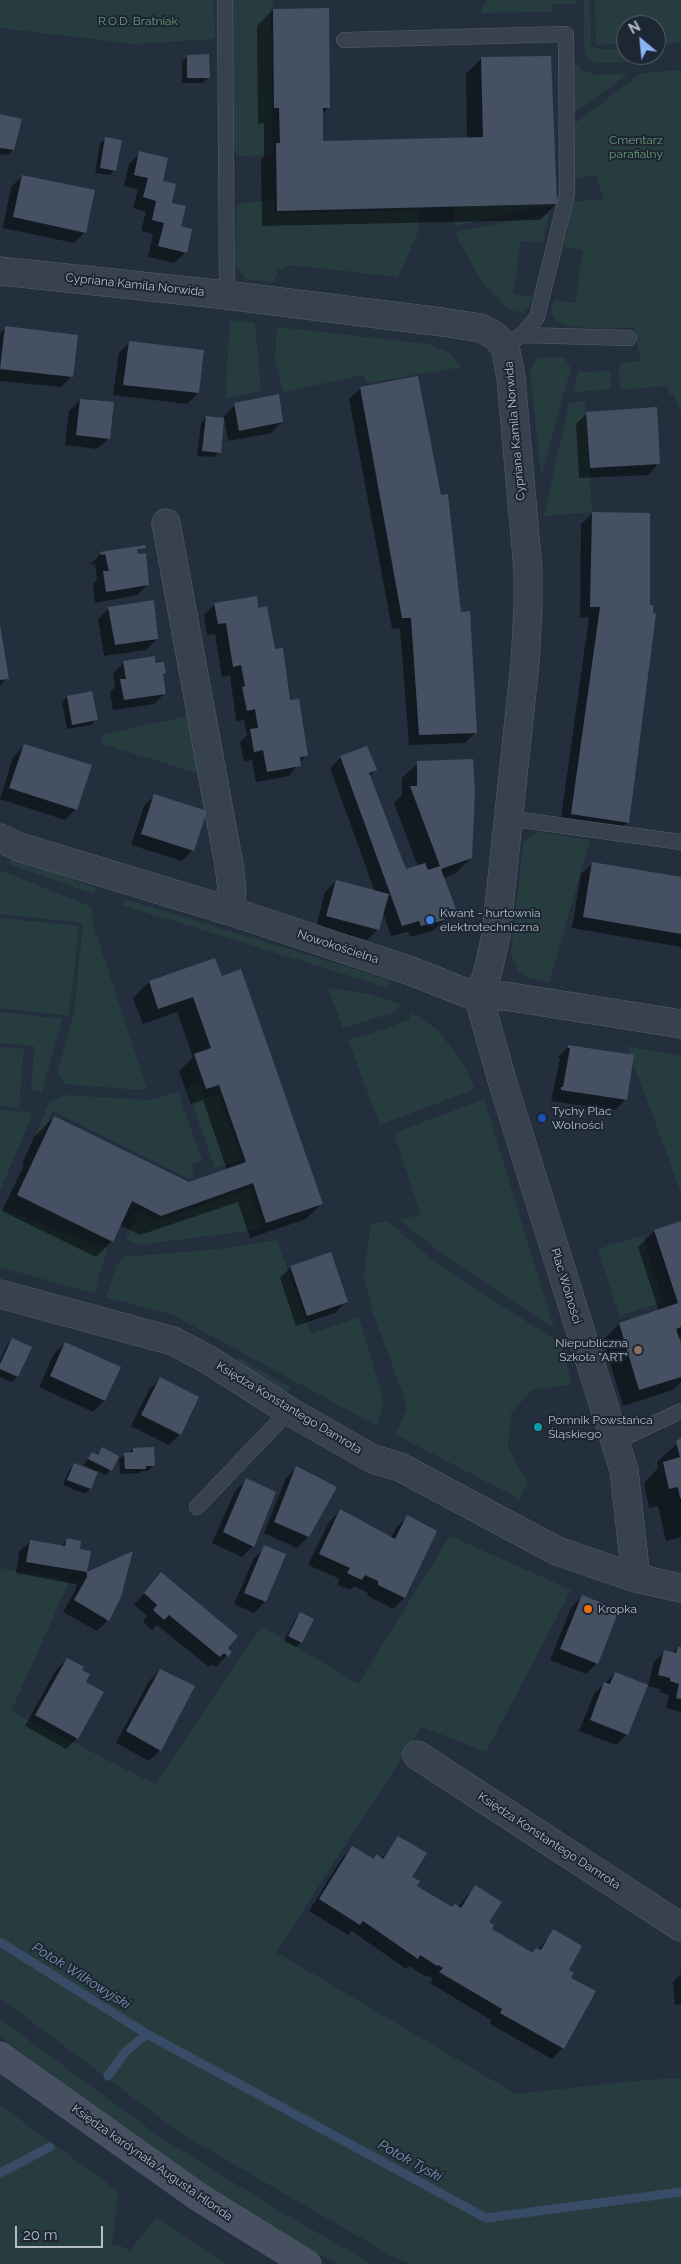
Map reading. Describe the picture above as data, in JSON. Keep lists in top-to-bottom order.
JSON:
{
  "streets": {
    "street": [
      "Cypriana Kamila Norwida",
      "Nowokościelna",
      "Plac Wolności",
      "Księdza Konstantego Damrota",
      "Księdza kardynała Augusta Hlonda"
    ]
  },
  "crossings": [
    ["Cypriana Kamila Norwida", "Nowokościelna"],
    ["Cypriana Kamila Norwida", "Plac Wolności"],
    ["Nowokościelna", "Plac Wolności"],
    ["Plac Wolności", "Księdza Konstantego Damrota"]
  ],
  "water": ["Potok Wilkowyjski", "Potok Tyski"],
  "parks": ["R.O.D. Bratniak", "Cmentarz parafialny"],
  "places": [
    "Kwant - hurtownia elektrotechniczna",
    "Tychy Plac Wolności",
    "Niepubliczna Szkoła \"ART\"",
    "Pomnik Powstańca Śląskiego",
    "Kropka"
  ],
  "scale_bar": "20 m",
  "north": "top left"
}
